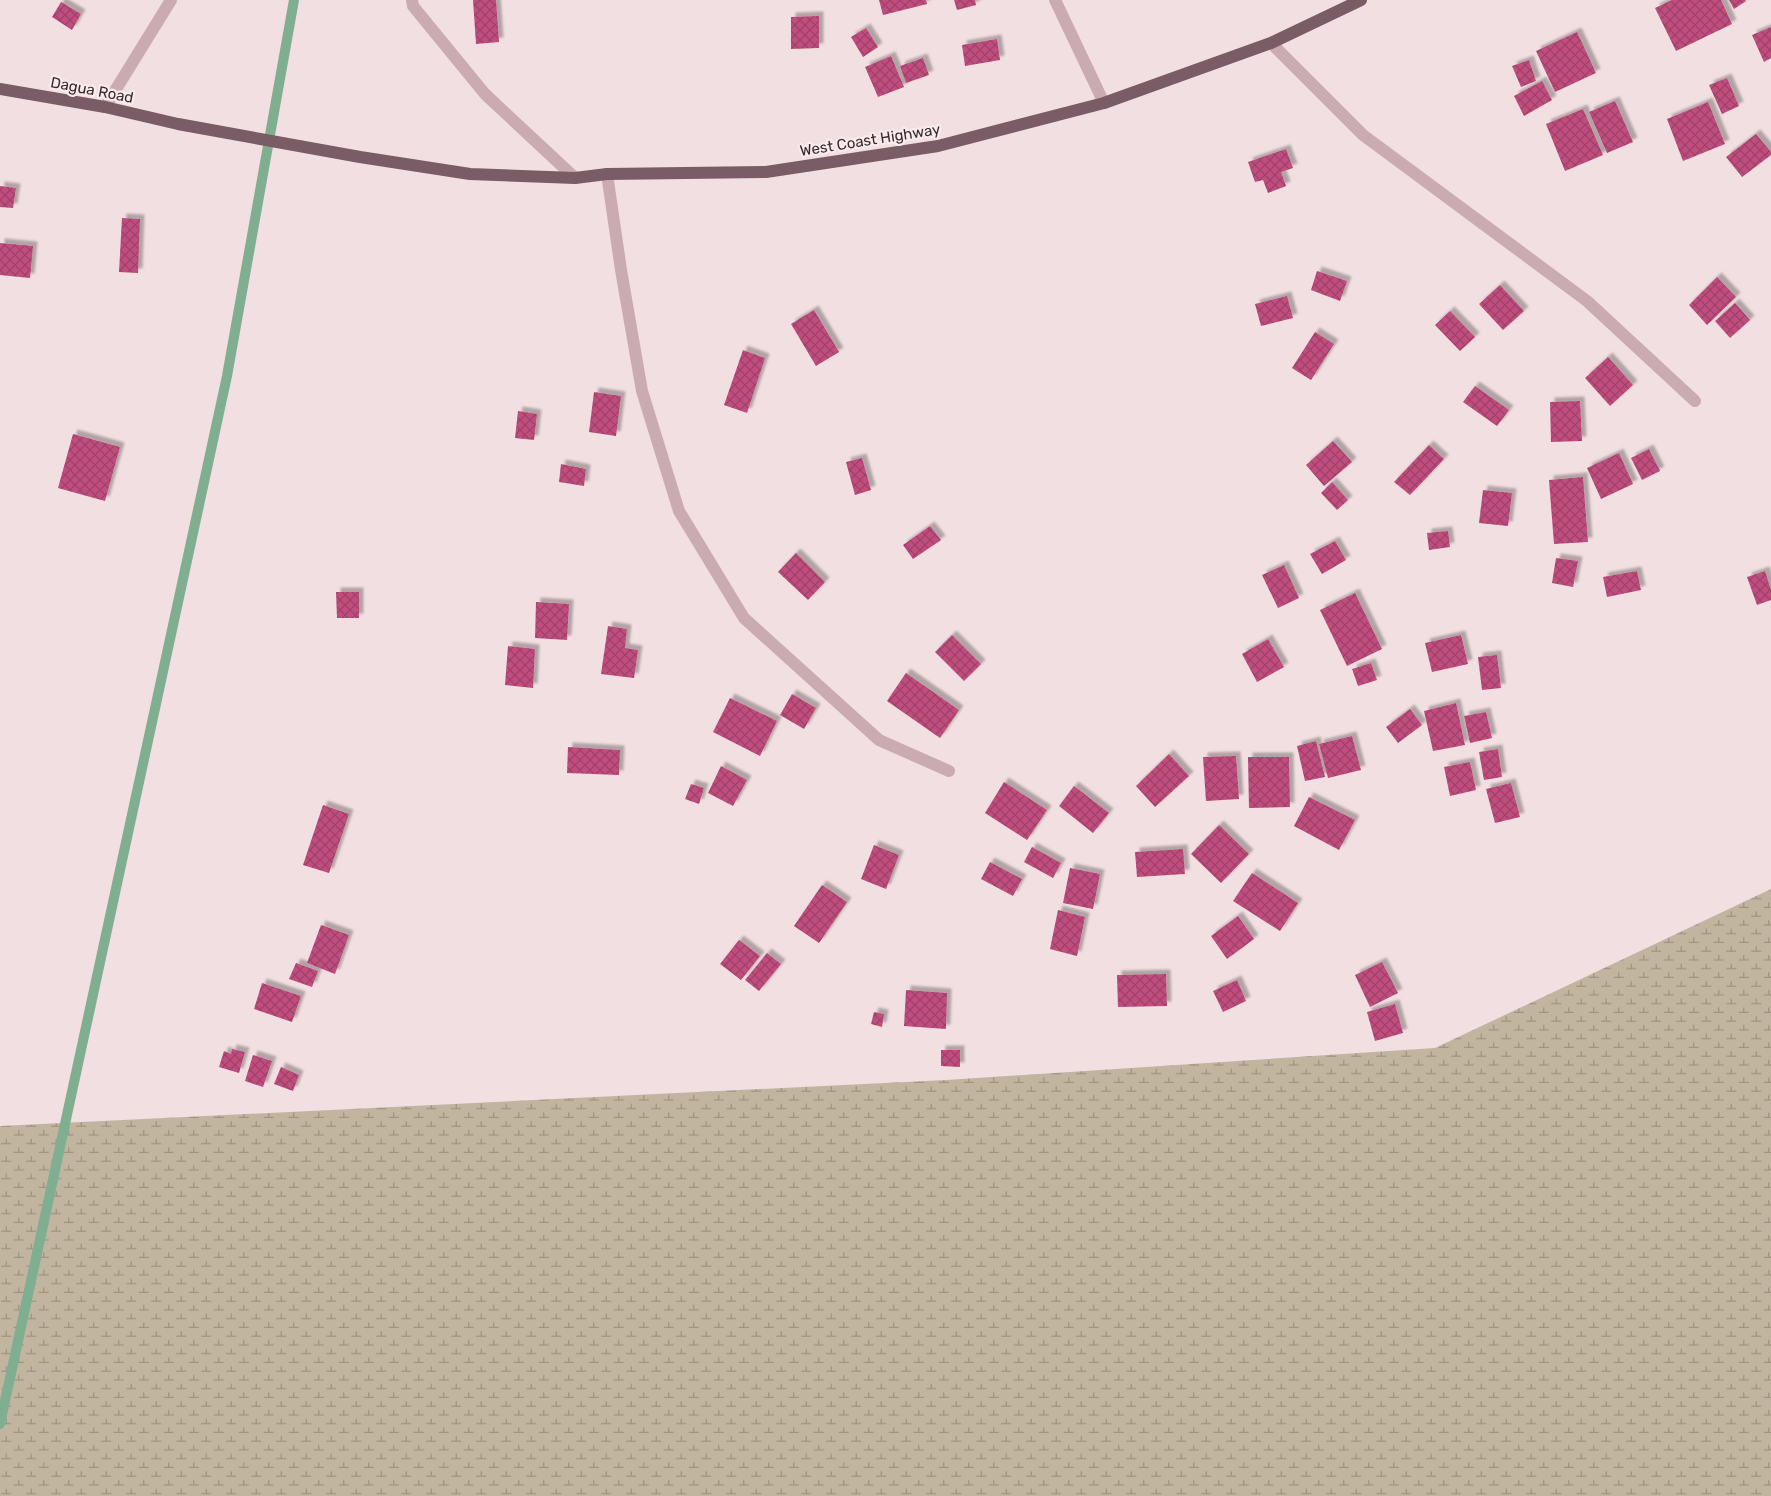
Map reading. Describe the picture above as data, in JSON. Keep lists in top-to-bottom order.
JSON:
{
  "streets": {
    "main road": ["Dagua Road", "West Coast Highway"]
  },
  "crossings": [
    ["Dagua Road", "West Coast Highway"]
  ]
}
